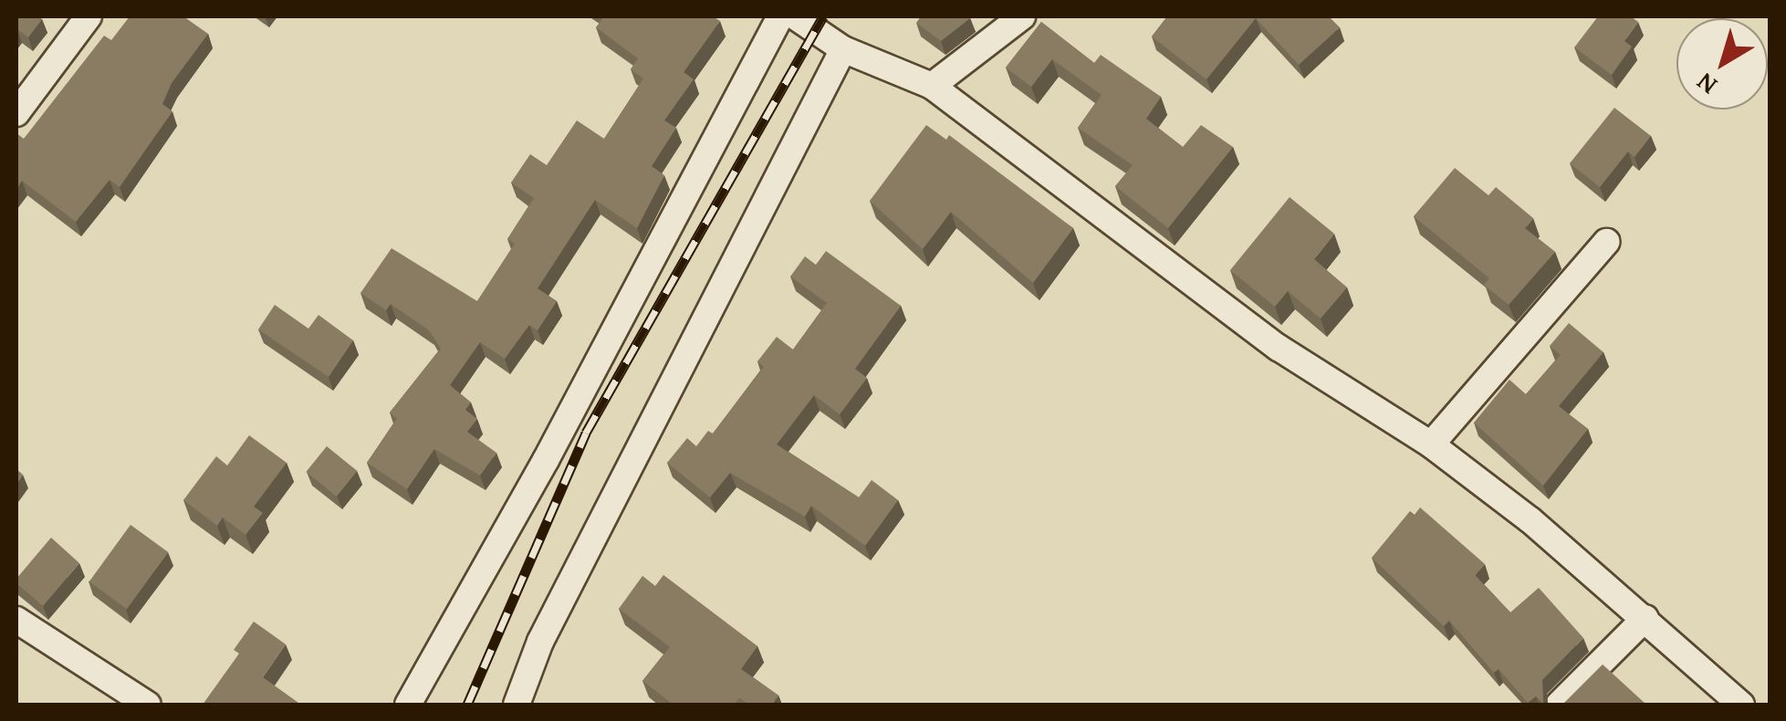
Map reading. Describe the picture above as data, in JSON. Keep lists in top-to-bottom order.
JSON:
{
  "north": "bottom left"
}
